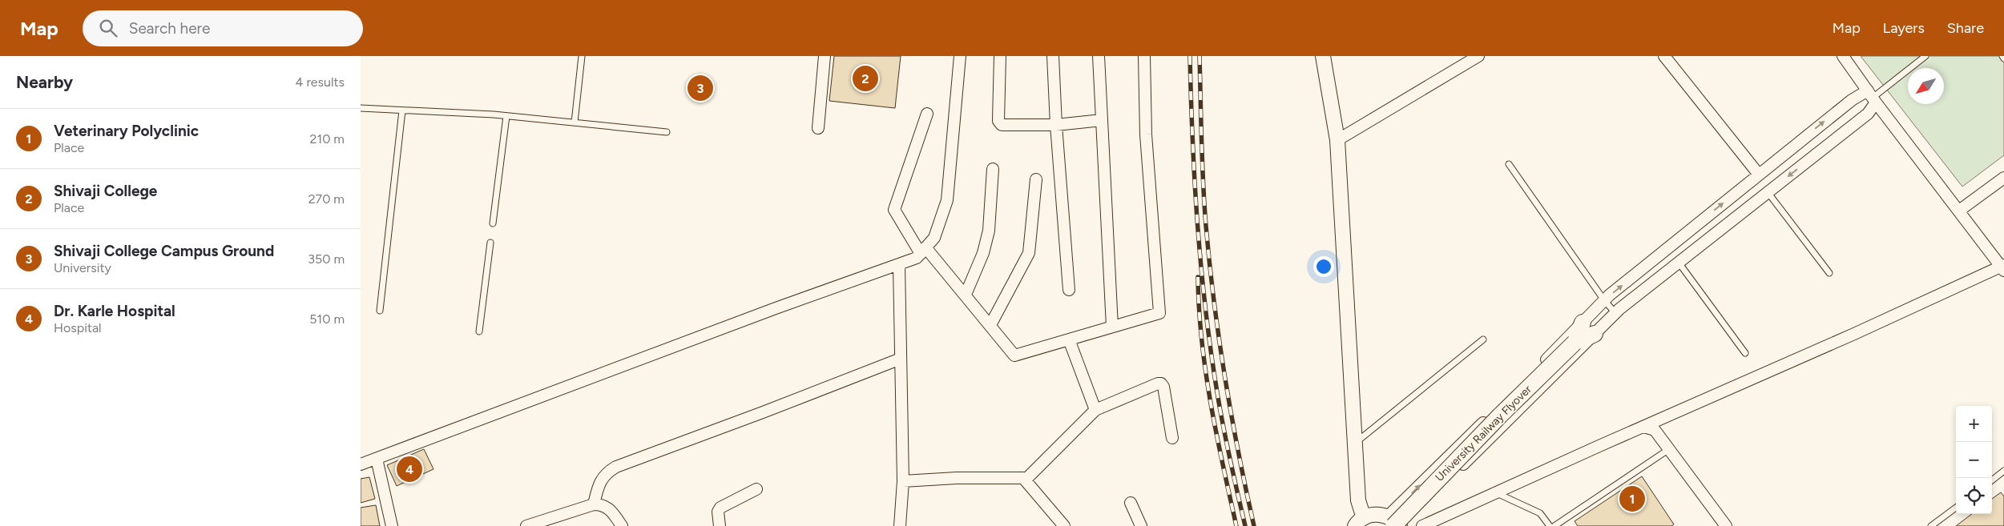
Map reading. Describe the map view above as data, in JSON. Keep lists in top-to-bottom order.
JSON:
{
  "streets": {
    "main road": ["University Railway Flyover"]
  },
  "north": "bottom left",
  "page": {
    "header": "Map",
    "search": "Search here",
    "nav": ["Map", "Layers", "Share"],
    "heading": ["Nearby", "4 results"],
    "pins": [
      "2",
      "3",
      "4",
      "1"
    ],
    "list": [
      {
        "mark": "1",
        "name": "Veterinary Polyclinic",
        "note": "Place",
        "value": "210 m"
      },
      {
        "mark": "2",
        "name": "Shivaji College",
        "note": "Place",
        "value": "270 m"
      },
      {
        "mark": "3",
        "name": "Shivaji College Campus Ground",
        "note": "University",
        "value": "350 m"
      },
      {
        "mark": "4",
        "name": "Dr. Karle Hospital",
        "note": "Hospital",
        "value": "510 m"
      }
    ],
    "map_buttons": ["+", "−"]
  }
}
